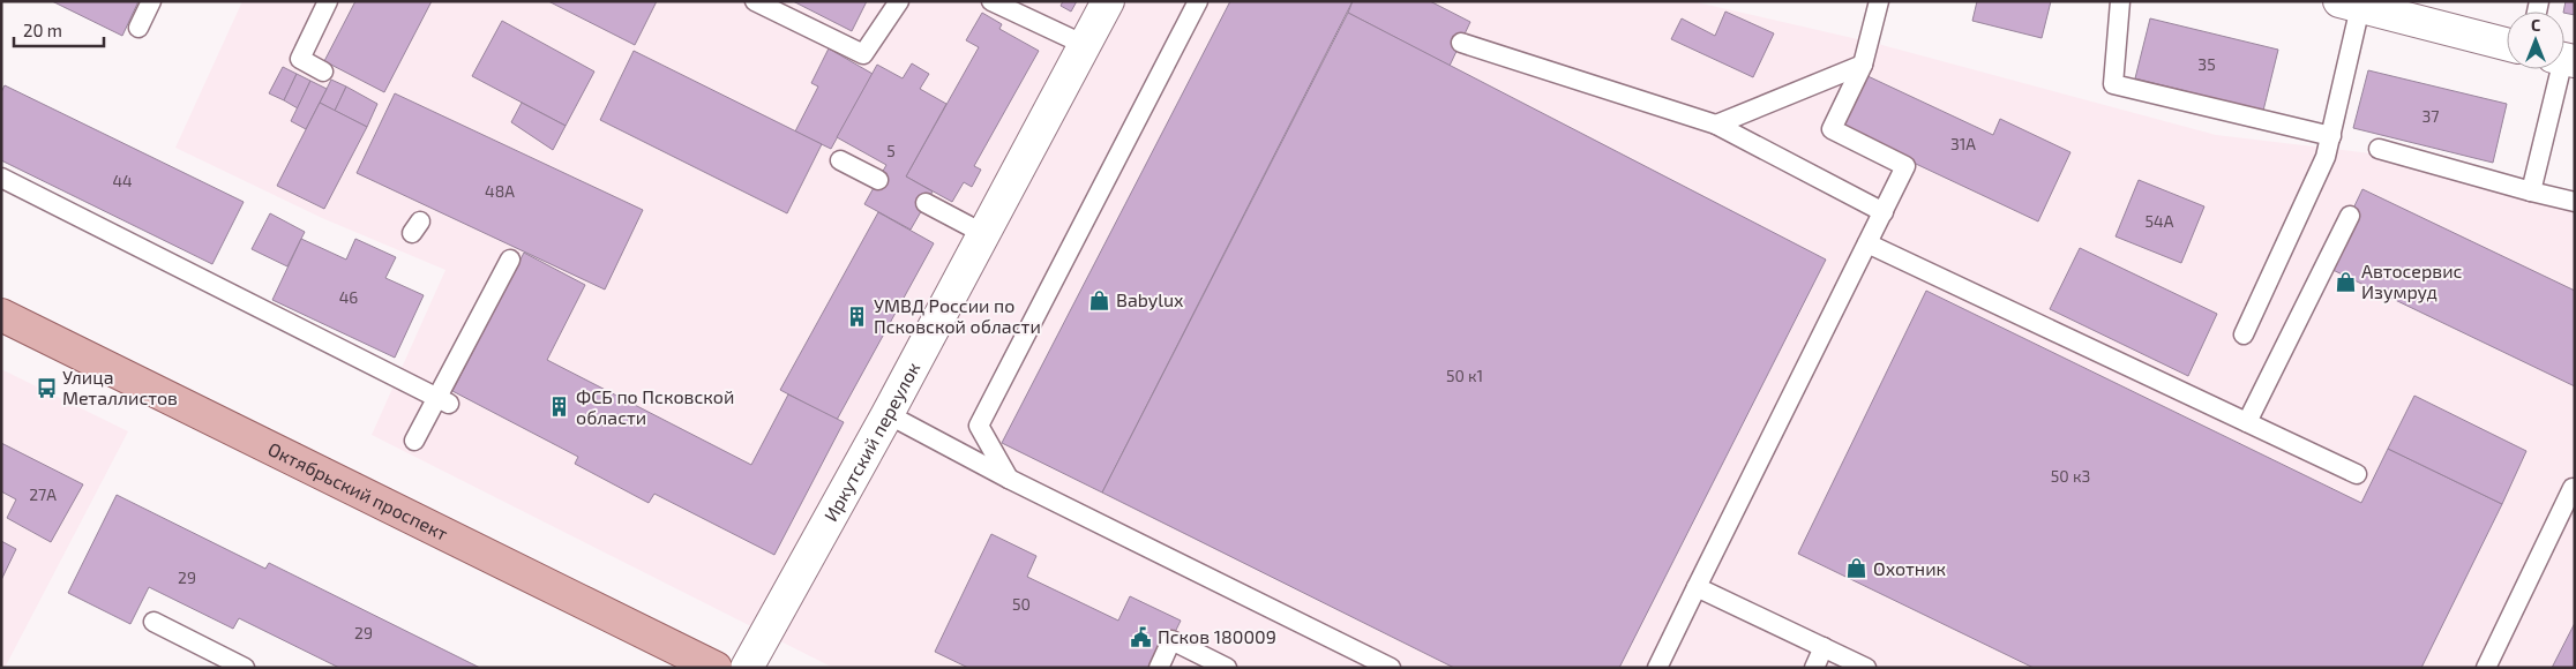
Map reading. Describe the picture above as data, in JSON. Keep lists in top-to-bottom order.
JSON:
{
  "streets": {
    "main road": ["Октябрьский проспект"],
    "street": ["Иркутский переулок"]
  },
  "places": {
    "shop": ["Автосервис Изумруд", "Babylux", "Охотник"],
    "building": ["УМВД России по Псковской области", "ФСБ по Псковской области"],
    "bus stop": ["Улица Металлистов"],
    "public building": ["Псков 180009"]
  },
  "house_numbers": [
    "35",
    "37",
    "31А",
    "5",
    "44",
    "48А",
    "54А",
    "46",
    "50 к1",
    "50 к3",
    "27А",
    "29",
    "50",
    "29"
  ],
  "scale_bar": "20 m",
  "north": "top"
}
